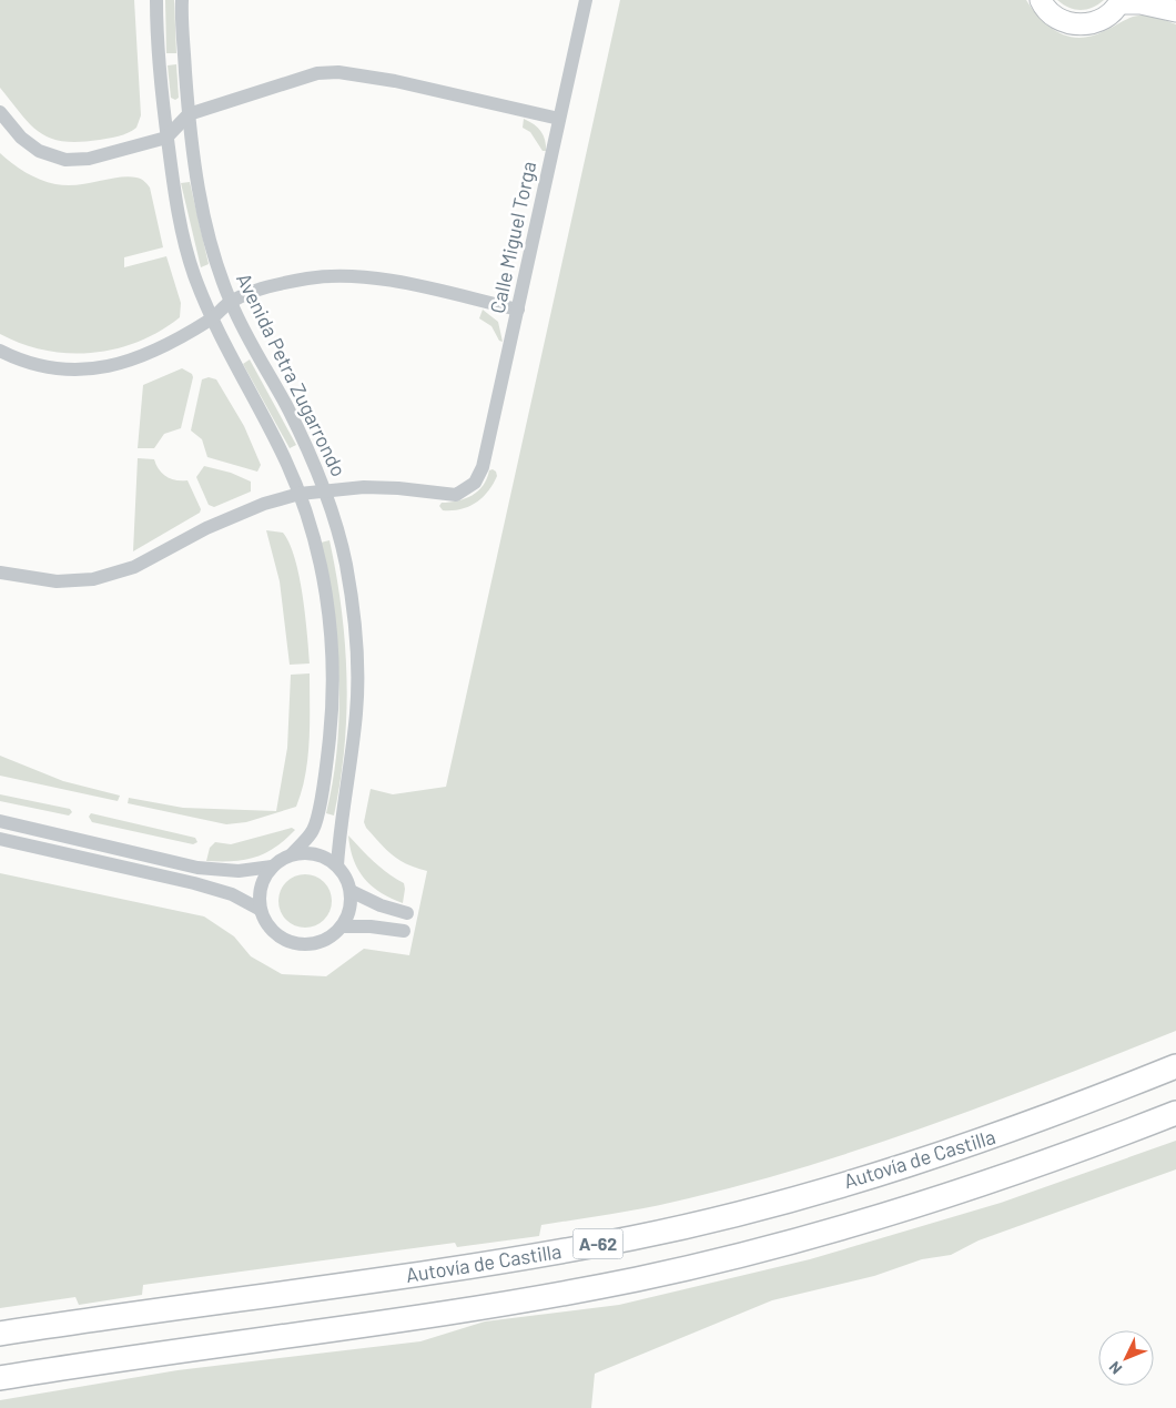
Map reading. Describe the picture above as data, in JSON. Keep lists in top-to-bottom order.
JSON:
{
  "streets": {
    "highway": ["Autovía de Castilla", "A-62"],
    "street": ["Calle Miguel Torga", "Avenida Petra Zugarrondo"]
  },
  "crossings": [
    ["Calle Miguel Torga", "Avenida Petra Zugarrondo"]
  ],
  "north": "bottom left"
}
